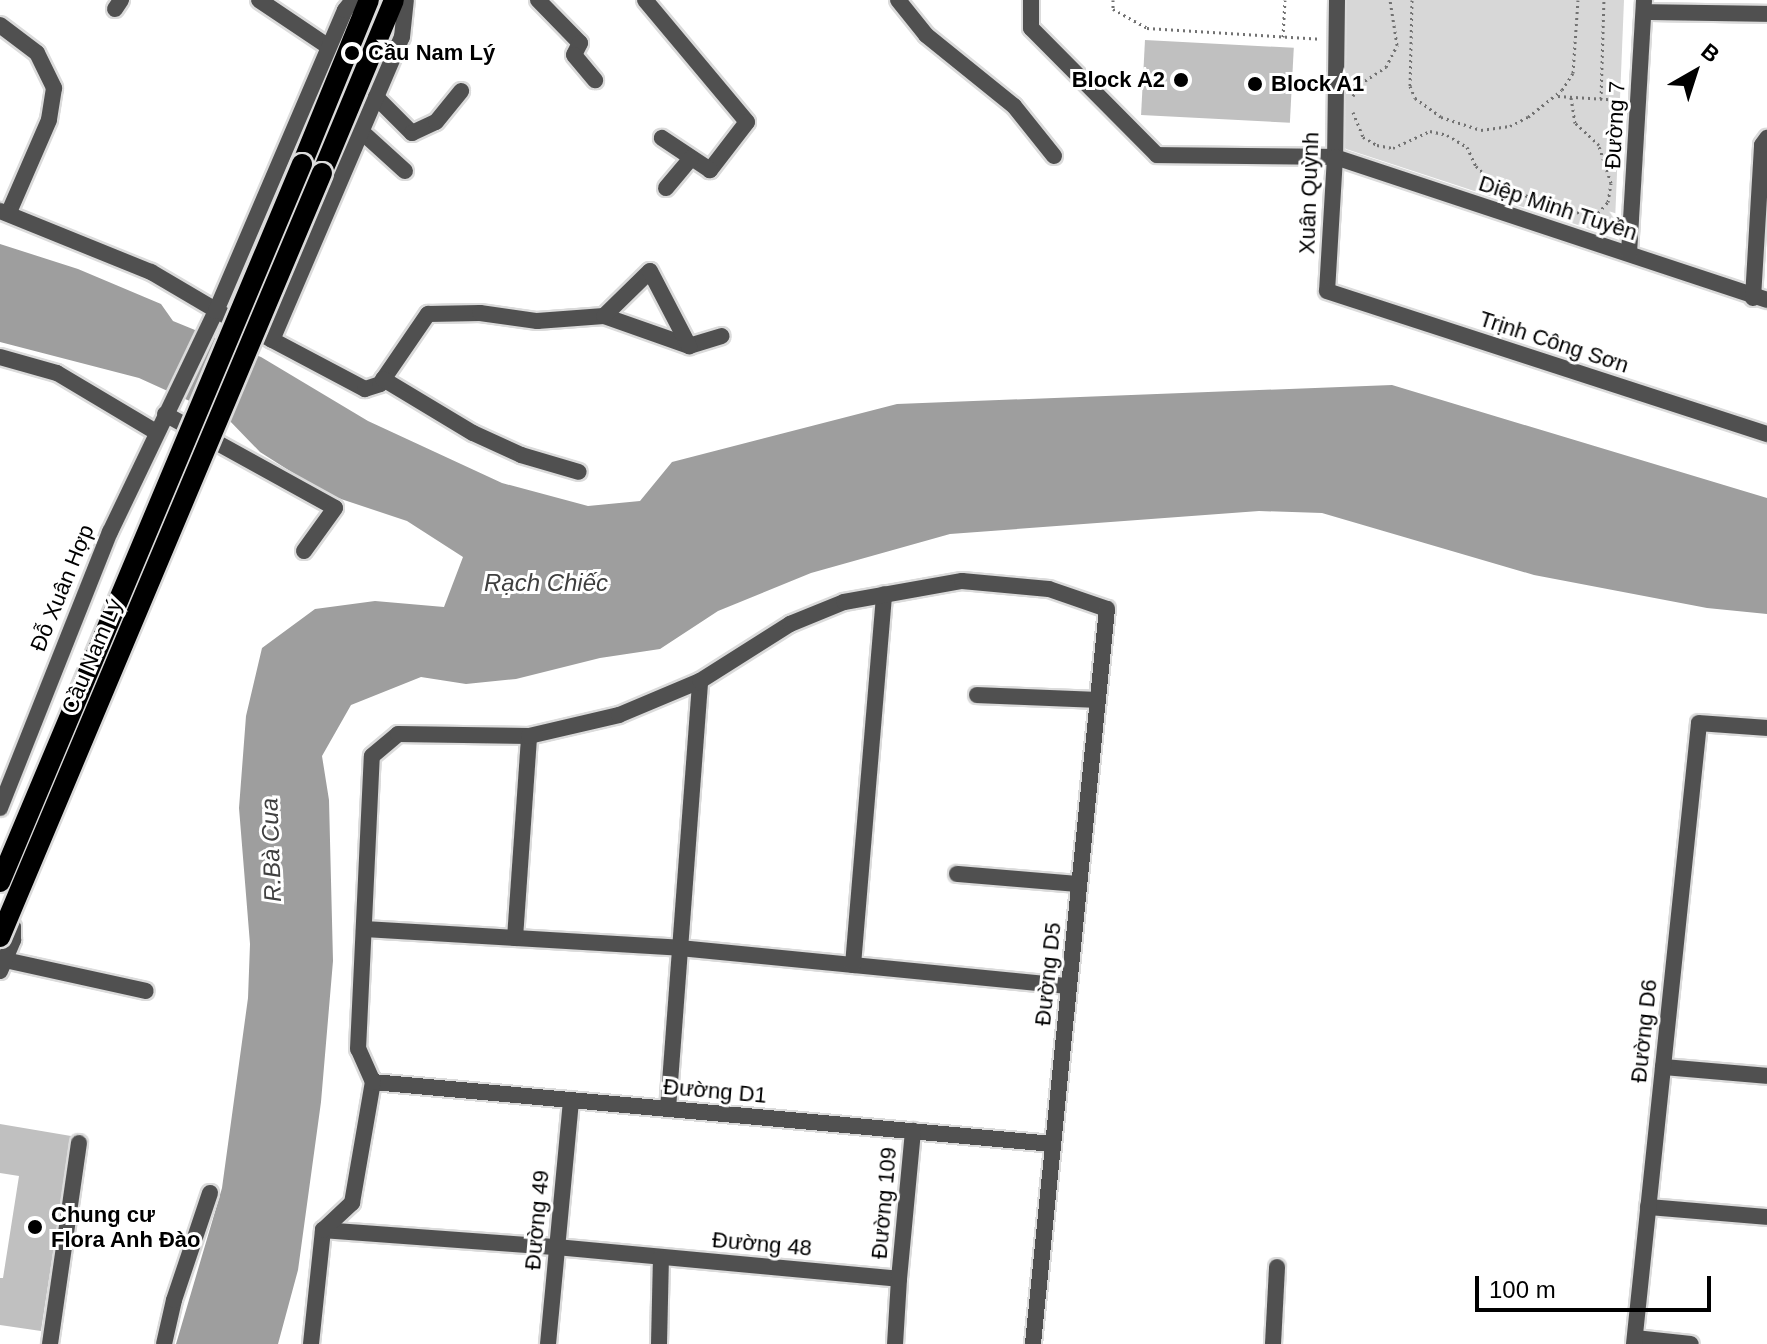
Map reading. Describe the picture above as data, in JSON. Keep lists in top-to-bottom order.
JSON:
{
  "streets": {
    "main road": ["Cầu Nam Lý"],
    "street": [
      "Đường 7",
      "Xuân Quỳnh",
      "Diệp Minh Tuyền",
      "Trịnh Công Sơn",
      "Đỗ Xuân Hợp",
      "Đường D5",
      "Đường D6",
      "Đường D1",
      "Đường 109",
      "Đường 49",
      "Đường 48"
    ]
  },
  "crossings": [
    ["Đường 7", "Diệp Minh Tuyền"],
    ["Xuân Quỳnh", "Diệp Minh Tuyền"],
    ["Xuân Quỳnh", "Trịnh Công Sơn"],
    ["Đường D5", "Đường D1"],
    ["Đường D1", "Đường 109"],
    ["Đường D1", "Đường 49"],
    ["Đường 109", "Đường 48"],
    ["Đường 49", "Đường 48"]
  ],
  "water": ["Rạch Chiếc", "R.Bà Cua"],
  "places": [
    "Cầu Nam Lý",
    "Block A2",
    "Block A1",
    "Chung cư Flora Anh Đào"
  ],
  "scale_bar": "100 m",
  "north": "top right"
}
